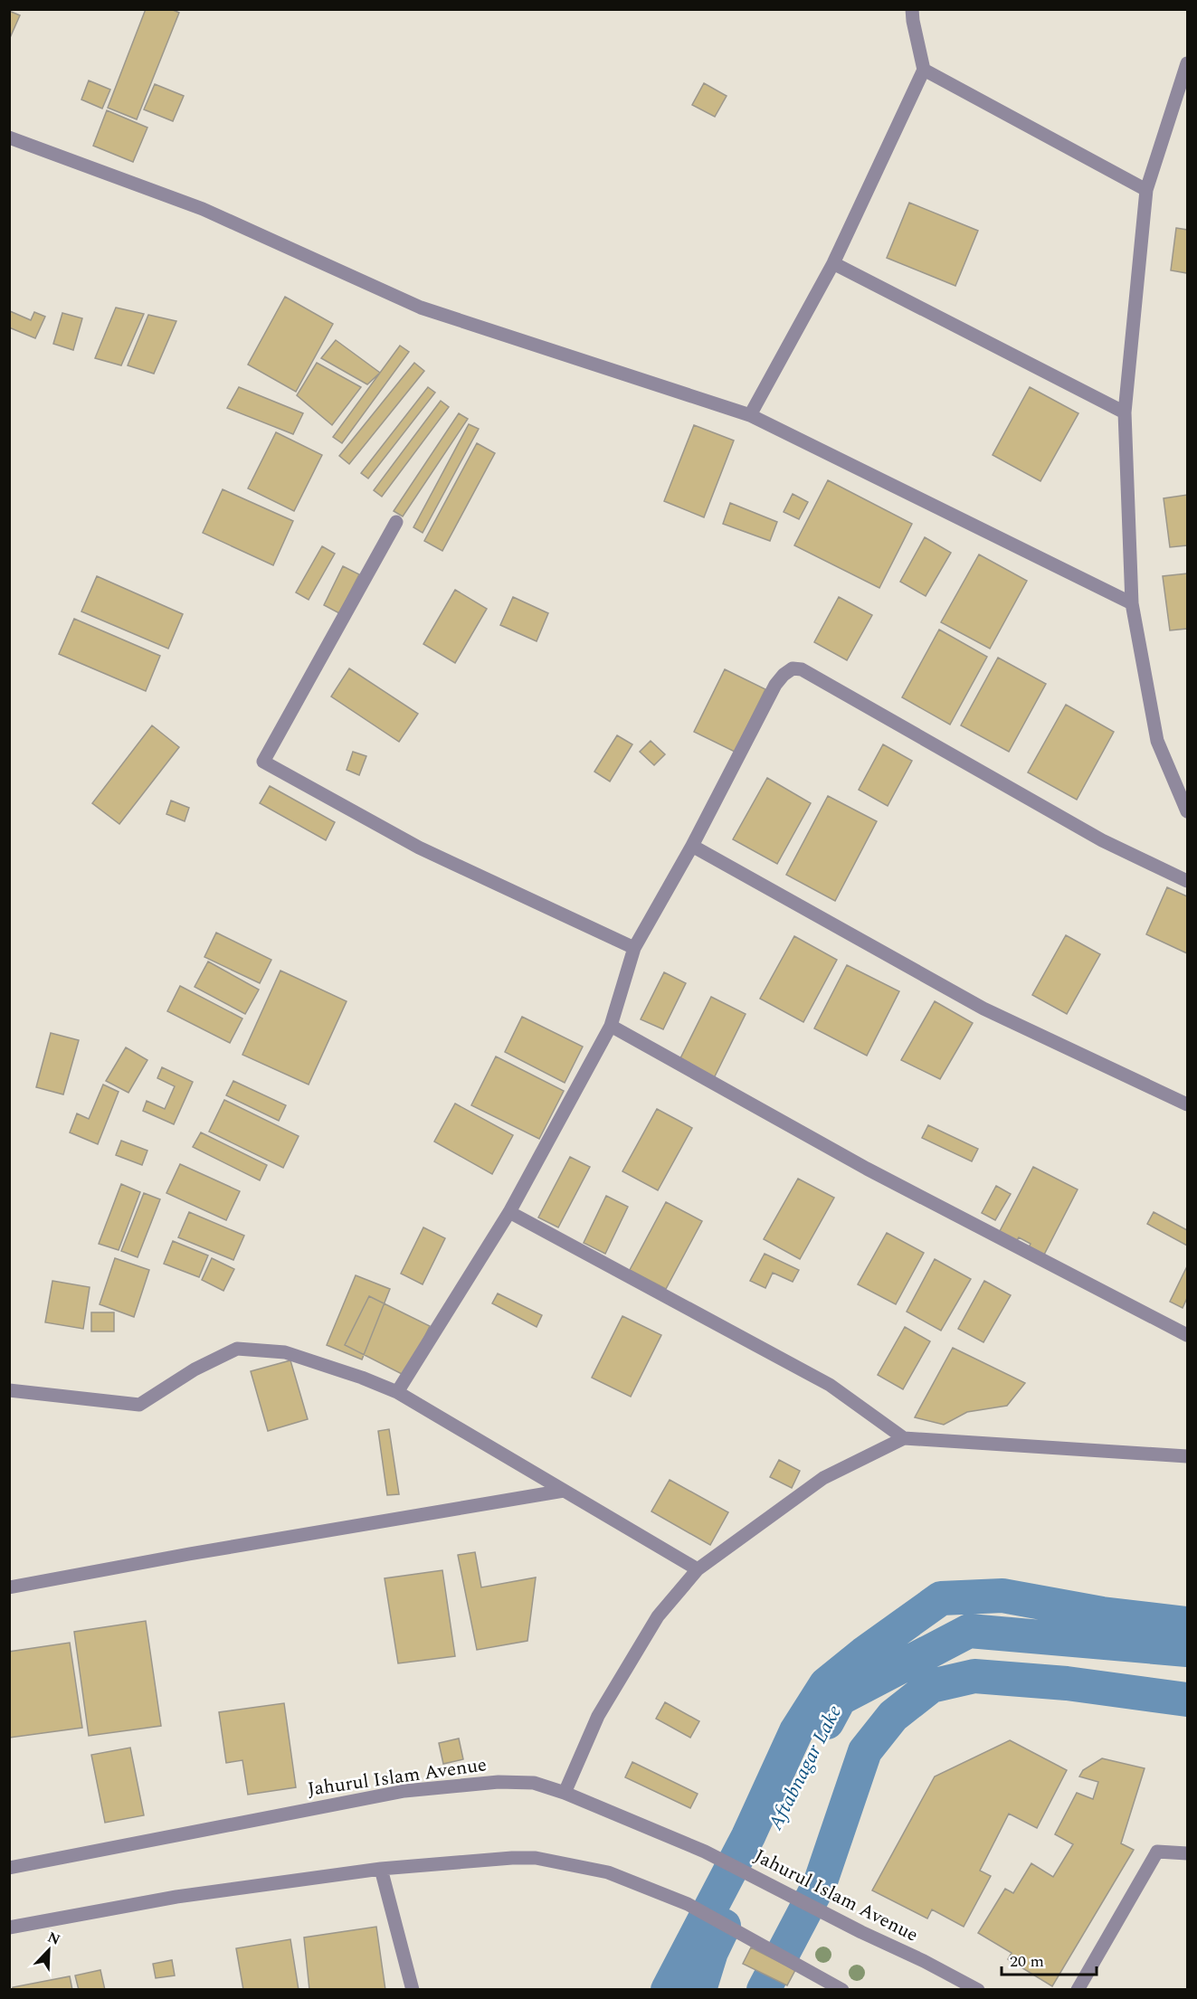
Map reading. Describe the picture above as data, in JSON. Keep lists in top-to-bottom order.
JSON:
{
  "streets": {
    "street": ["Jahurul Islam Avenue"]
  },
  "water": ["Aftabnagar Lake"],
  "scale_bar": "20 m",
  "north": "top right"
}
